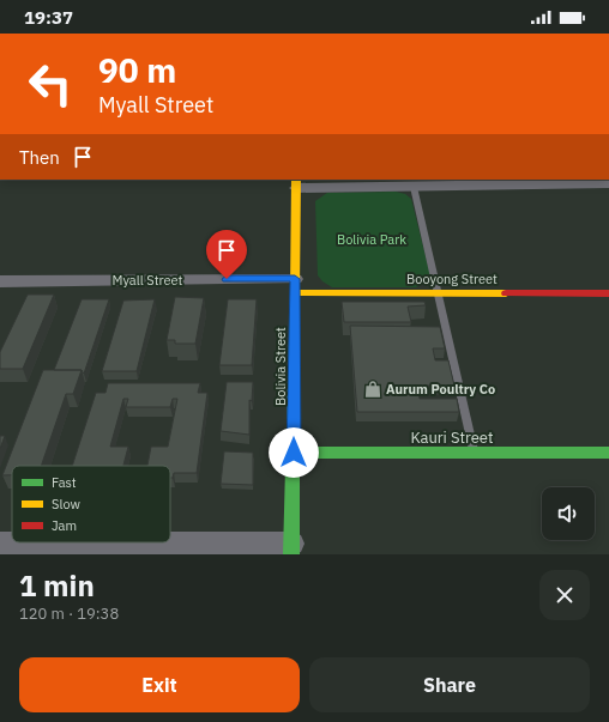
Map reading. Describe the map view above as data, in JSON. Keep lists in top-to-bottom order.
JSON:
{
  "streets": {
    "street": [
      "Booyong Street",
      "Myall Street",
      "Bolivia Street",
      "Kauri Street"
    ]
  },
  "crossings": [
    ["Booyong Street", "Myall Street"],
    ["Booyong Street", "Bolivia Street"],
    ["Myall Street", "Bolivia Street"],
    ["Bolivia Street", "Kauri Street"]
  ],
  "parks": ["Bolivia Park"],
  "places": {
    "shop": ["Aurum Poultry Co"]
  },
  "legend": ["Fast", "Slow", "Jam"],
  "page": {
    "status": "19:37",
    "turn": ["90 m", "Myall Street"],
    "then": "Then",
    "heading": ["1 min", "120 m · 19:38"],
    "buttons": ["Exit", "Share"]
  }
}
